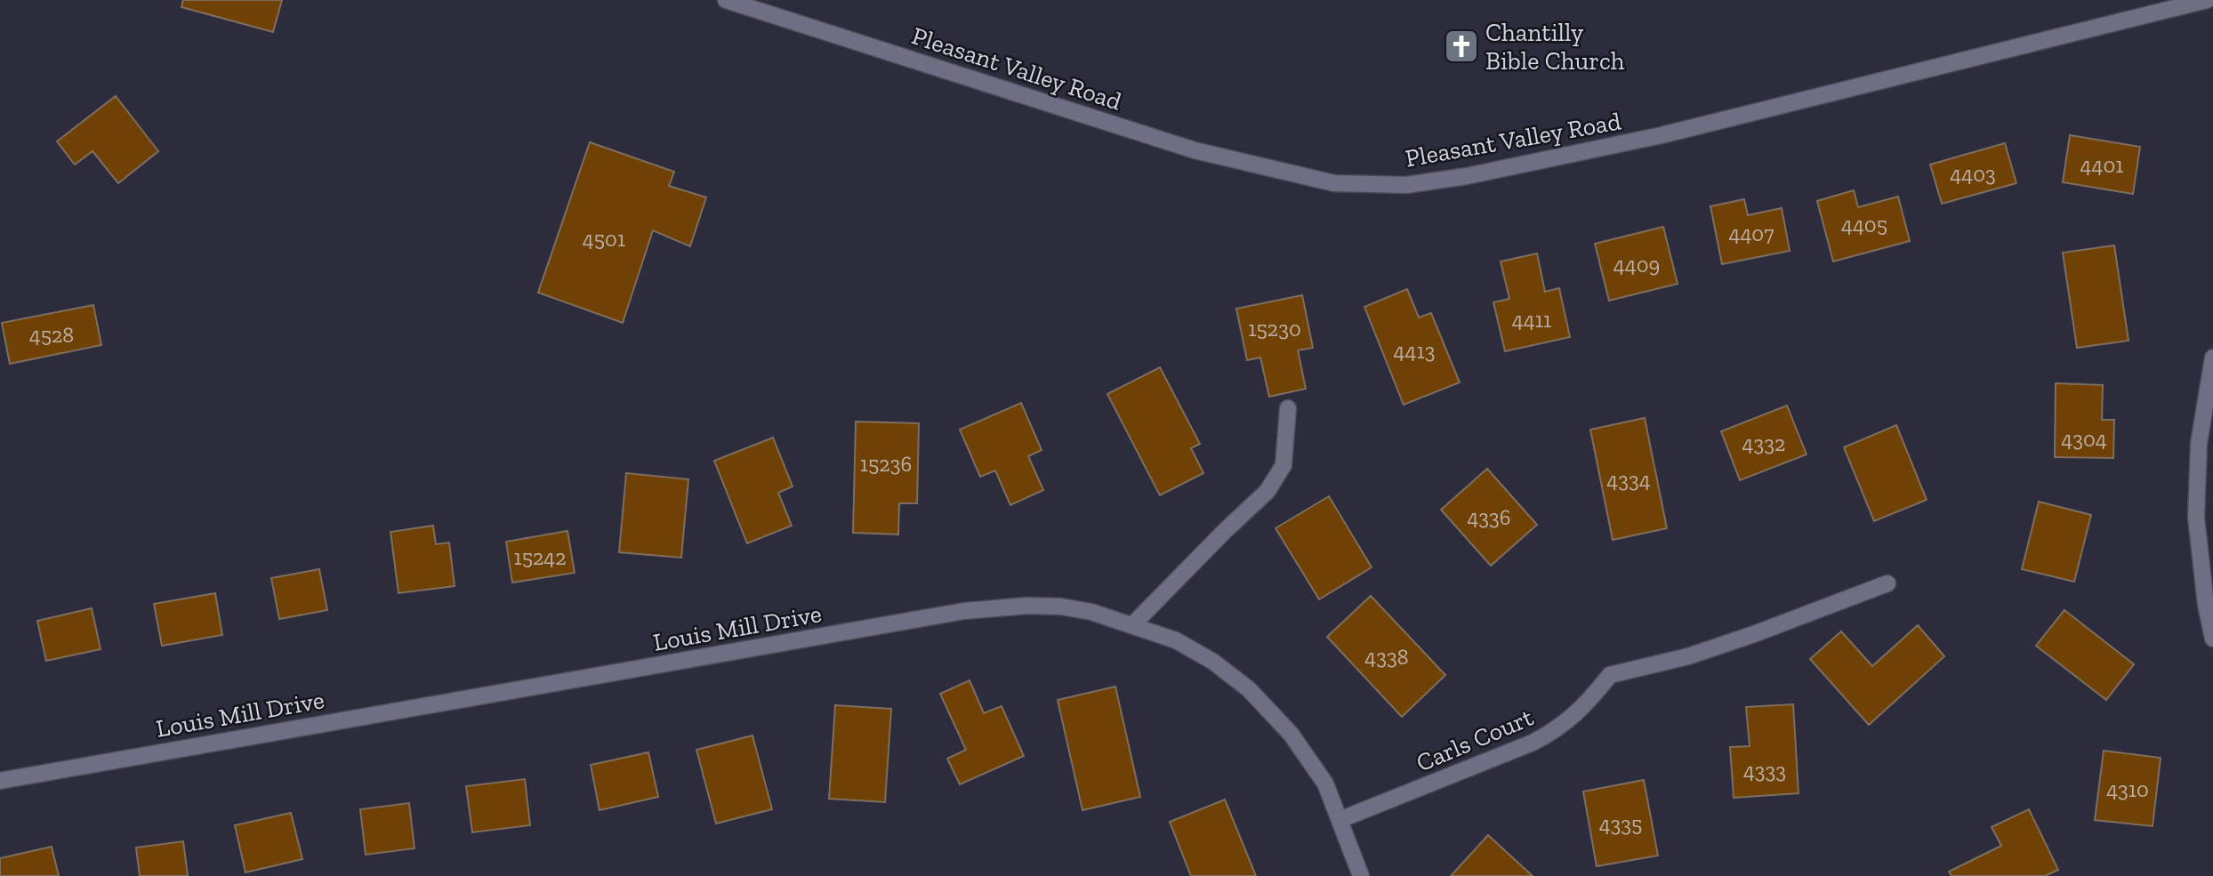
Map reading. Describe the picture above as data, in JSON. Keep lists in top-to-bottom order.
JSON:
{
  "streets": {
    "street": ["Pleasant Valley Road", "Louis Mill Drive", "Carls Court"]
  },
  "crossings": [
    ["Louis Mill Drive", "Carls Court"]
  ],
  "places": {
    "church": ["Chantilly Bible Church"]
  },
  "house_numbers": [
    "4401",
    "4403",
    "4405",
    "4407",
    "4501",
    "4409",
    "4411",
    "15230",
    "4528",
    "4413",
    "4304",
    "4332",
    "15236",
    "4334",
    "4336",
    "15242",
    "4338",
    "4333",
    "4310",
    "4335"
  ]
}
